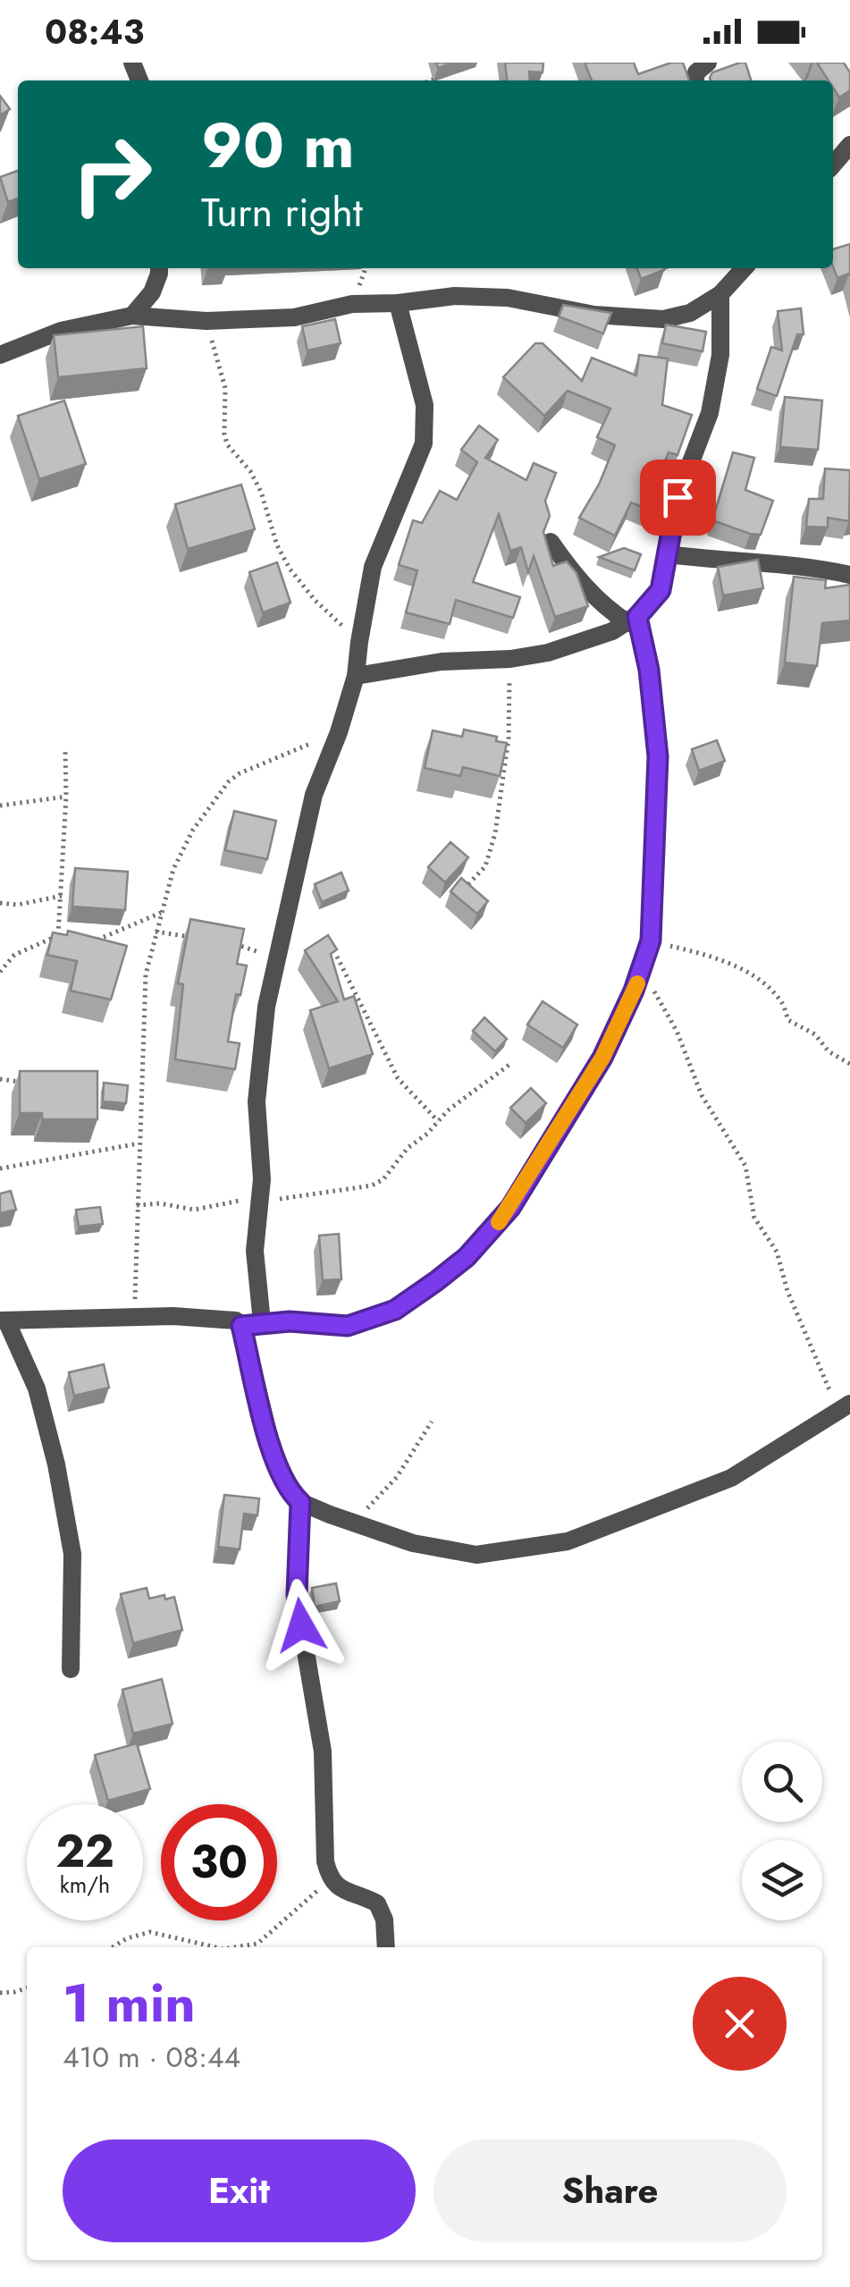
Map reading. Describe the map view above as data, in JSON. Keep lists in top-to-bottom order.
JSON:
{
  "page": {
    "status": "08:43",
    "turn": ["90 m", "Turn right"],
    "speed": "22 km/h",
    "limit": "30",
    "heading": ["1 min", "410 m · 08:44"],
    "buttons": ["Exit", "Share"]
  }
}
